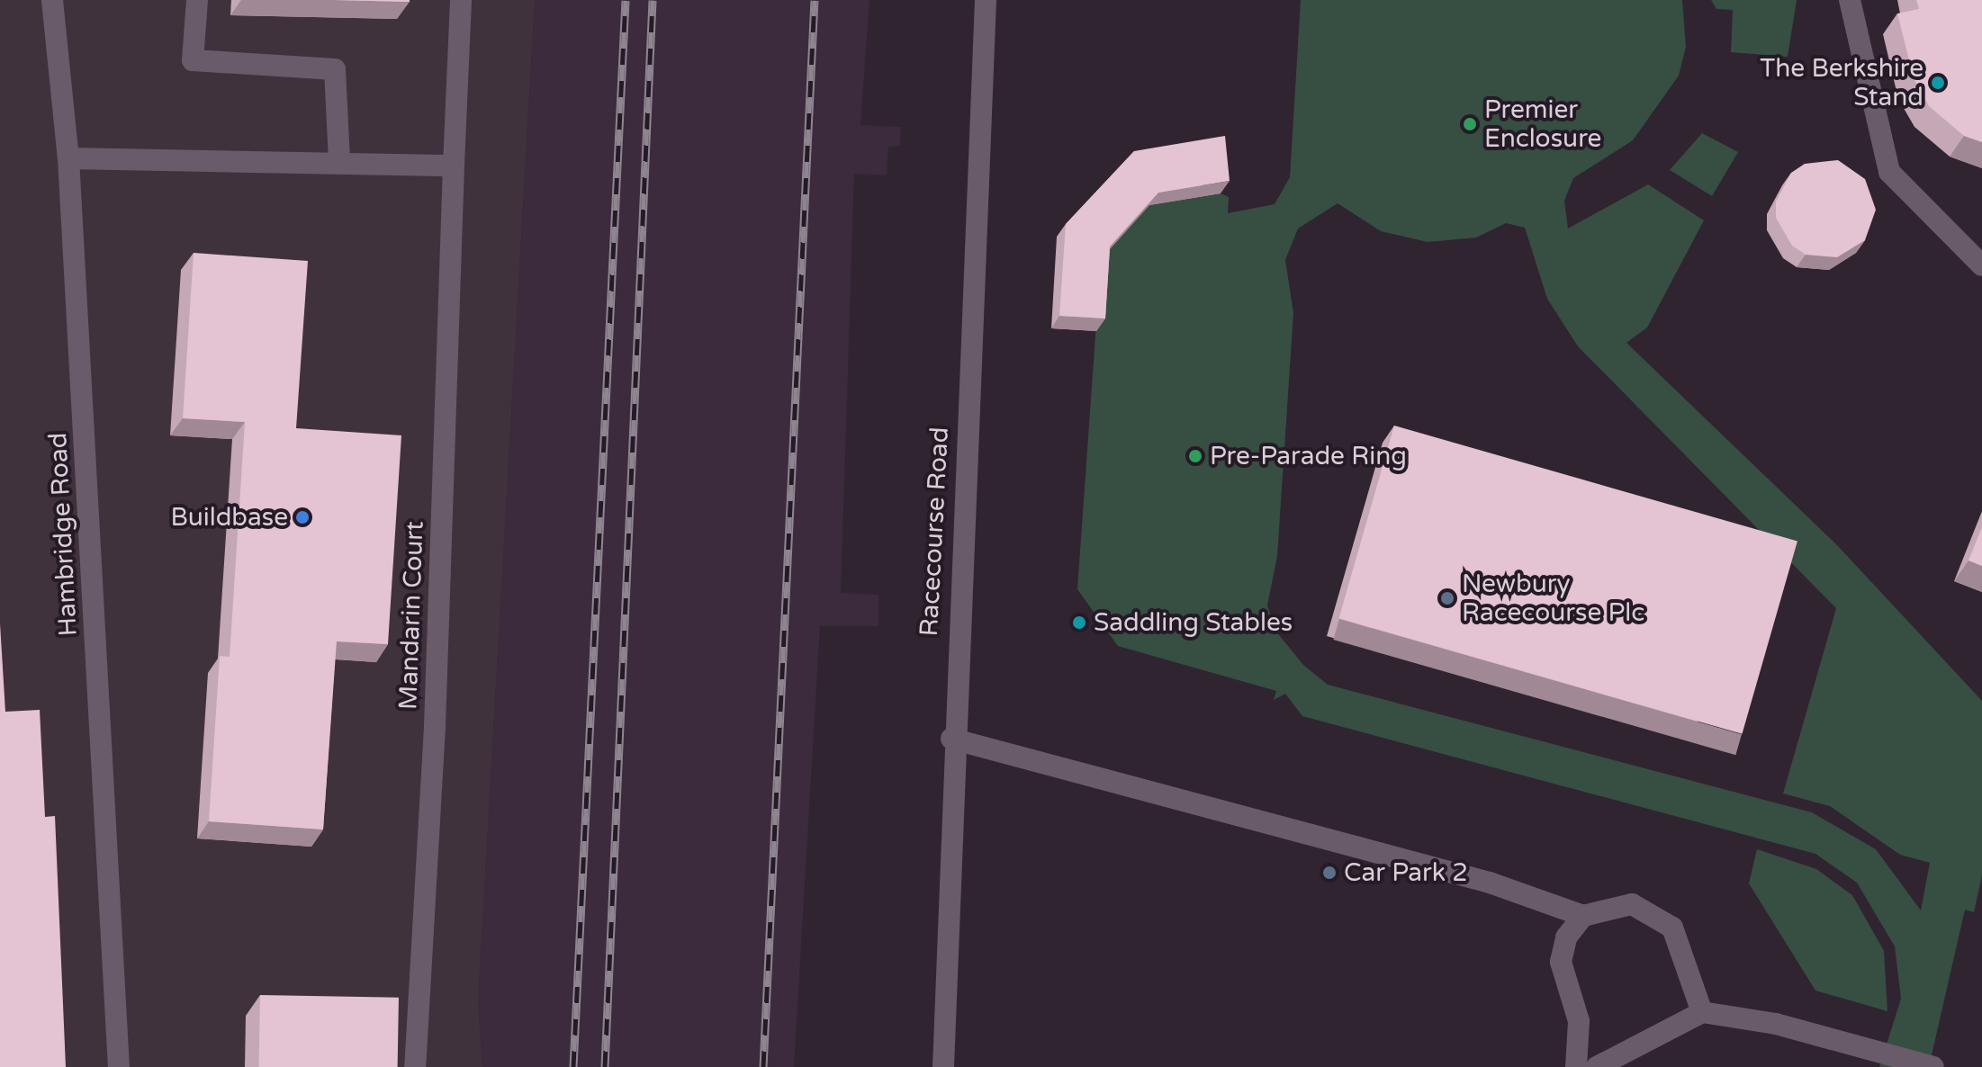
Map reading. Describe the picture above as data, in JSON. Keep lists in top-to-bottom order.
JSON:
{
  "streets": {
    "main road": ["Racecourse Road", "Hambridge Road", "Mandarin Court"]
  },
  "places": [
    "The Berkshire Stand",
    "Premier Enclosure",
    "Pre-Parade Ring",
    "Buildbase",
    "Newbury Racecourse Plc",
    "Saddling Stables",
    "Car Park 2"
  ]
}
